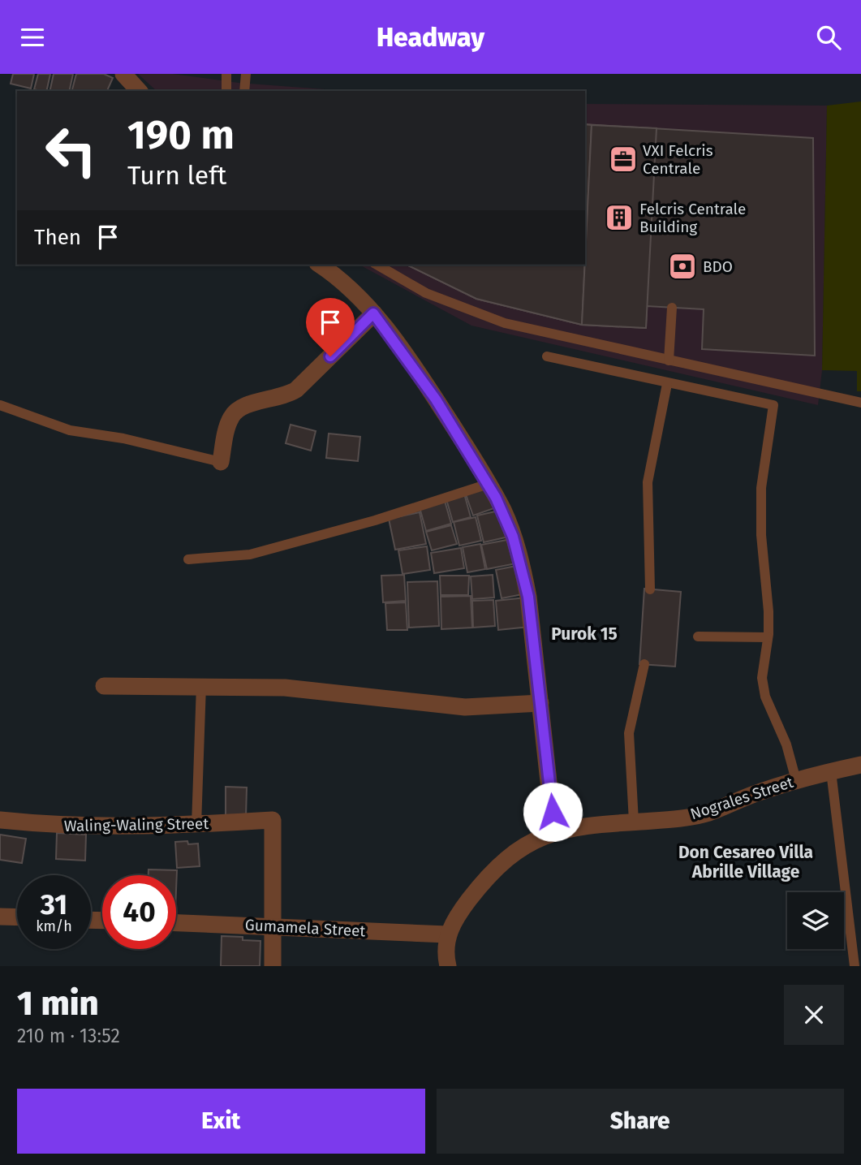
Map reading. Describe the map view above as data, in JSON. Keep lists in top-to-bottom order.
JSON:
{
  "streets": {
    "street": ["Nograles Street", "Waling-Waling Street", "Gumamela Street"]
  },
  "crossings": [
    ["Nograles Street", "Gumamela Street"],
    ["Waling-Waling Street", "Gumamela Street"]
  ],
  "districts": ["Purok 15", "Don Cesareo Villa Abrille Village"],
  "places": {
    "office": ["VXI Felcris Centrale"],
    "building": ["Felcris Centrale Building"],
    "bank": ["BDO"]
  },
  "page": {
    "header": "Headway",
    "turn": ["190 m", "Turn left"],
    "then": "Then",
    "speed": "31 km/h",
    "limit": "40",
    "heading": ["1 min", "210 m · 13:52"],
    "buttons": ["Exit", "Share"]
  }
}
